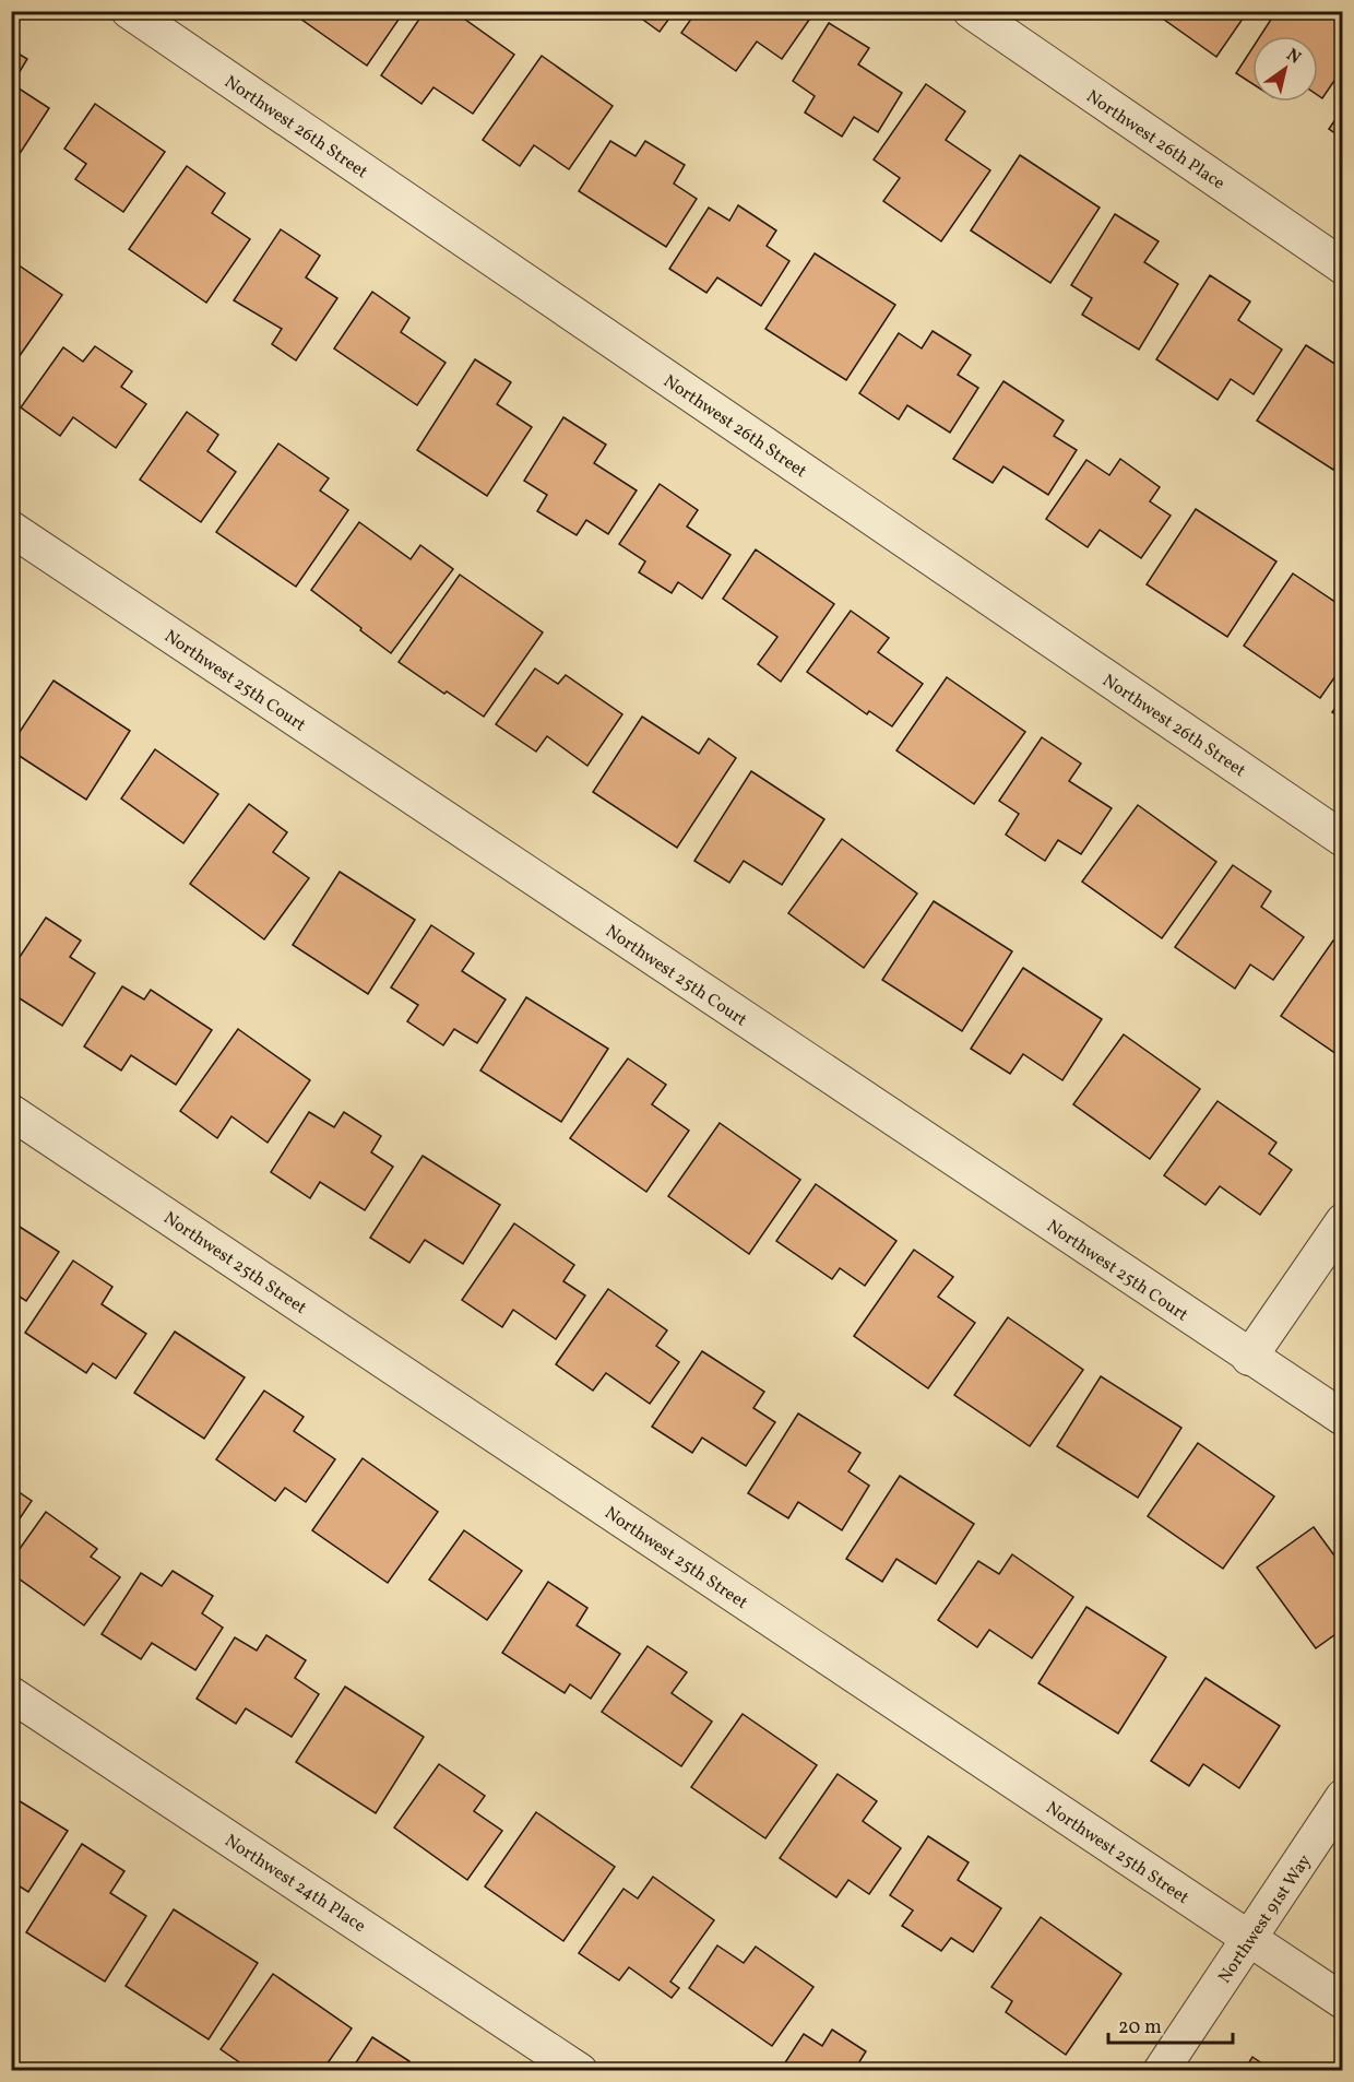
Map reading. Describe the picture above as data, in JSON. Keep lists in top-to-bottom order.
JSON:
{
  "streets": {
    "street": [
      "Northwest 26th Street",
      "Northwest 26th Place",
      "Northwest 25th Court",
      "Northwest 25th Street",
      "Northwest 24th Place",
      "Northwest 91st Way"
    ]
  },
  "crossings": [
    ["Northwest 25th Street", "Northwest 91st Way"]
  ],
  "scale_bar": "20 m",
  "north": "top right"
}
